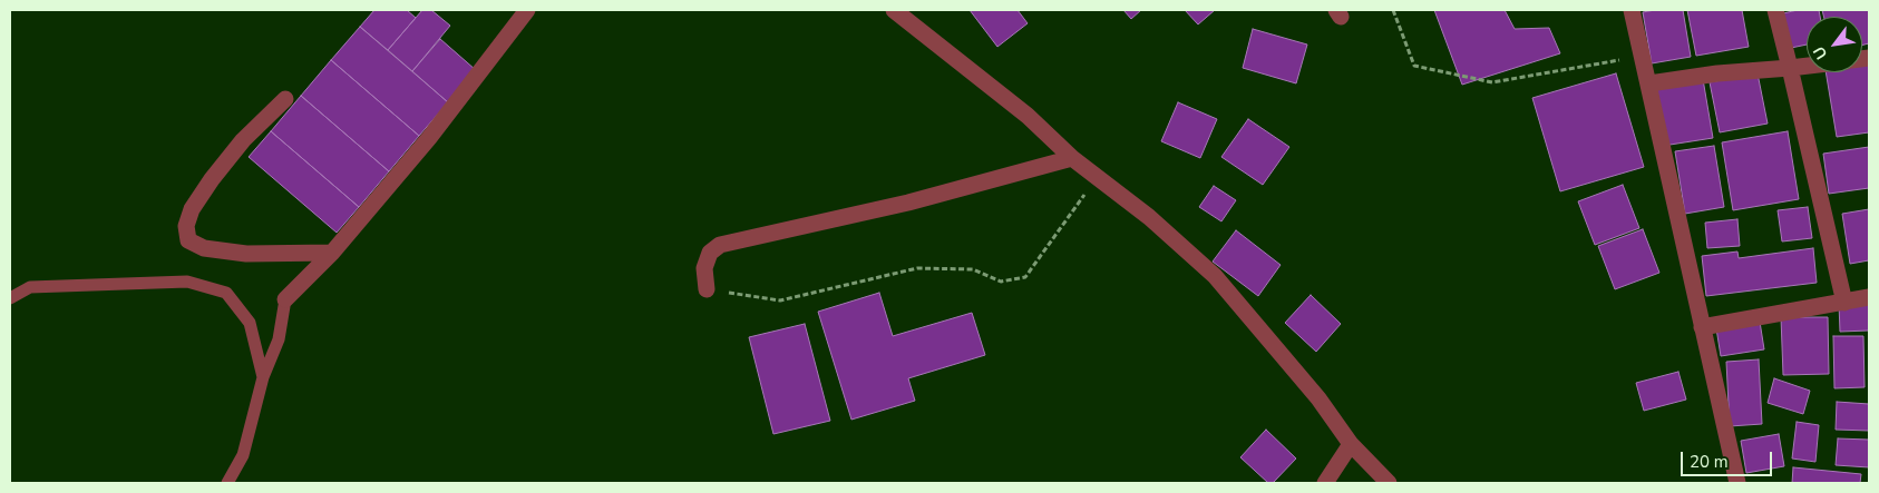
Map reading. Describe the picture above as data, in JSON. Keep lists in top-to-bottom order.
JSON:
{
  "scale_bar": "20 m",
  "north": "bottom left"
}
